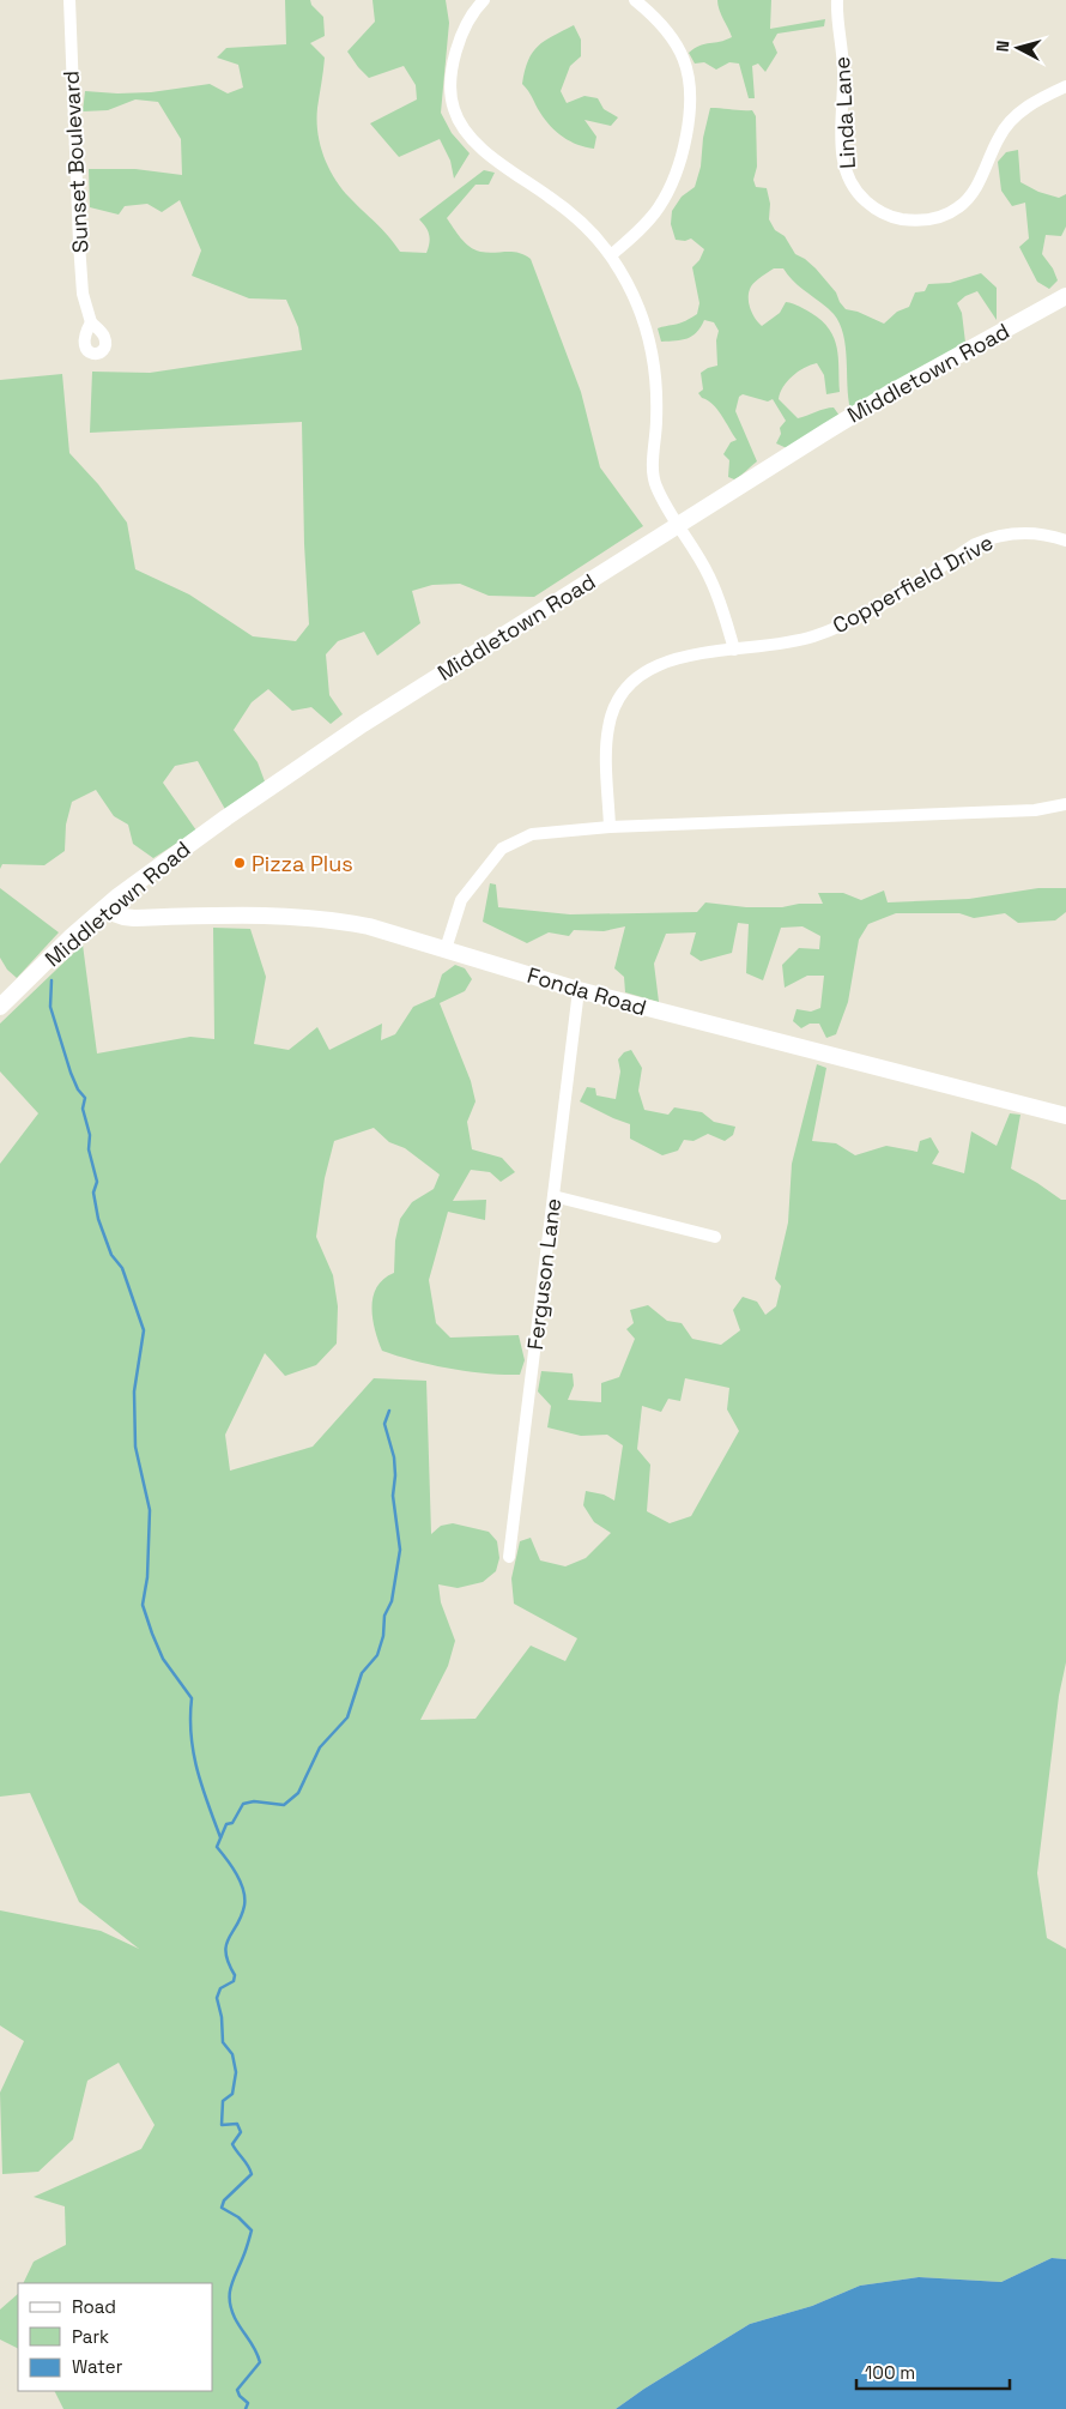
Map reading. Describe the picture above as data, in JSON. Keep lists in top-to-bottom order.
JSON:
{
  "streets": {
    "street": [
      "Linda Lane",
      "Sunset Boulevard",
      "Middletown Road",
      "Copperfield Drive",
      "Fonda Road",
      "Ferguson Lane"
    ]
  },
  "crossings": [
    ["Middletown Road", "Fonda Road"],
    ["Fonda Road", "Ferguson Lane"]
  ],
  "places": ["Pizza Plus"],
  "legend": ["Road", "Park", "Water"],
  "scale_bar": "100 m",
  "north": "left"
}
